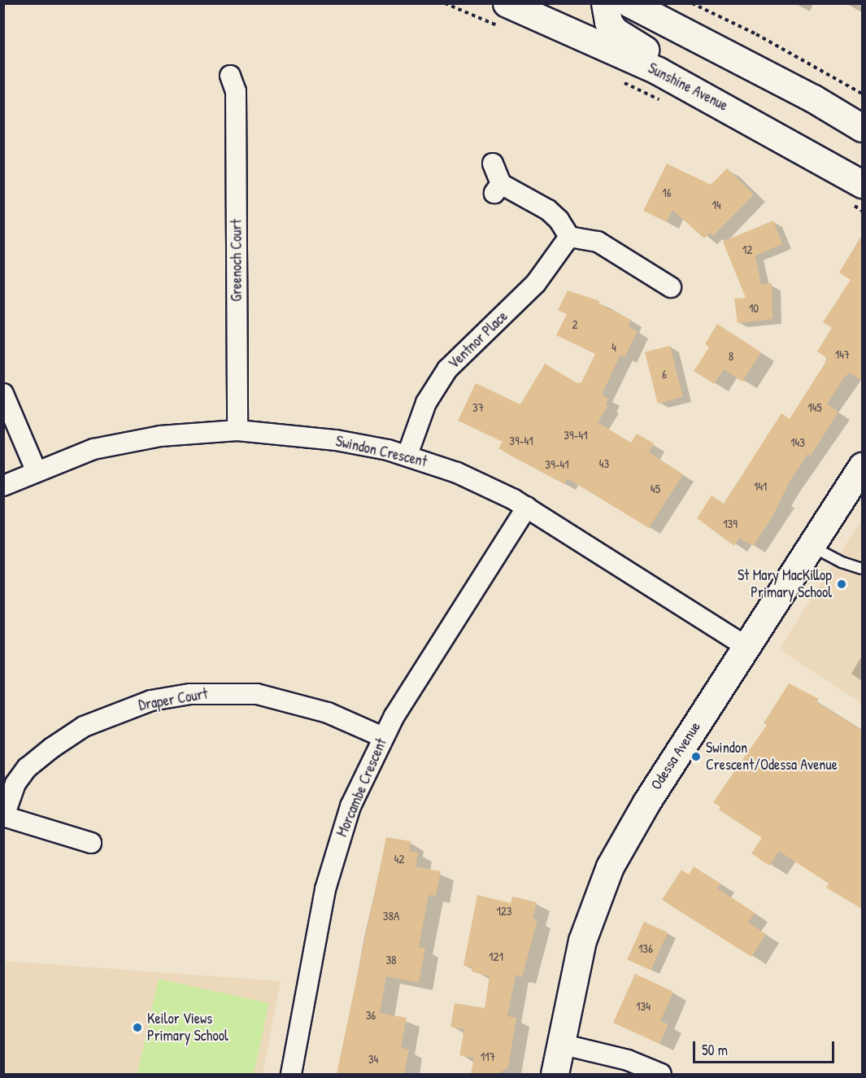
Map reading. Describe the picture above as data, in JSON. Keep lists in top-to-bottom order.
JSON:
{
  "streets": {
    "main road": ["Sunshine Avenue", "Odessa Avenue"],
    "street": [
      "Greenoch Court",
      "Ventnor Place",
      "Swindon Crescent",
      "Draper Court",
      "Morcambe Crescent"
    ]
  },
  "crossings": [
    ["Greenoch Court", "Swindon Crescent"],
    ["Ventnor Place", "Swindon Crescent"],
    ["Swindon Crescent", "Odessa Avenue"],
    ["Swindon Crescent", "Morcambe Crescent"],
    ["Draper Court", "Morcambe Crescent"]
  ],
  "places": ["St Mary MacKillop Primary School", "Swindon Crescent/Odessa Avenue", "Keilor Views Primary School"],
  "house_numbers": [
    "16",
    "14",
    "12",
    "10",
    "2",
    "4",
    "147",
    "8",
    "6",
    "37",
    "145",
    "39-41",
    "39-41",
    "143",
    "43",
    "39-41",
    "141",
    "45",
    "139",
    "42",
    "123",
    "38A",
    "136",
    "121",
    "38",
    "134",
    "36",
    "117",
    "34"
  ],
  "scale_bar": "50 m"
}
